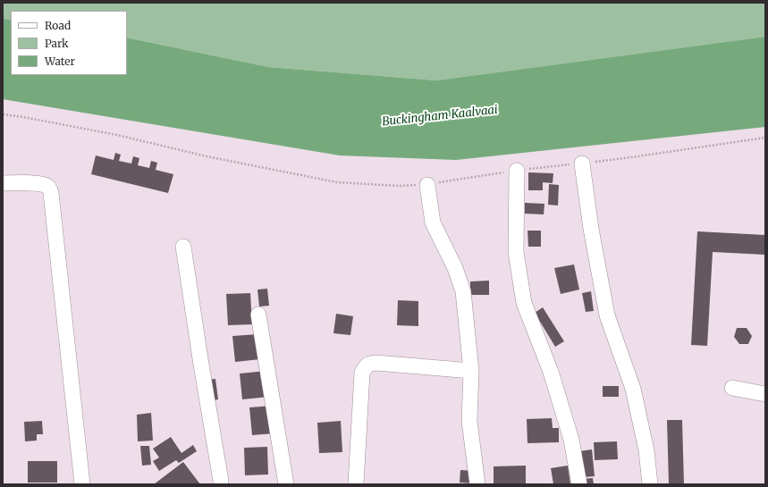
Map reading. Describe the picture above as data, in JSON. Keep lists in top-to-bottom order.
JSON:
{
  "water": ["Buckingham Kaalvaai"],
  "legend": ["Road", "Park", "Water"]
}
